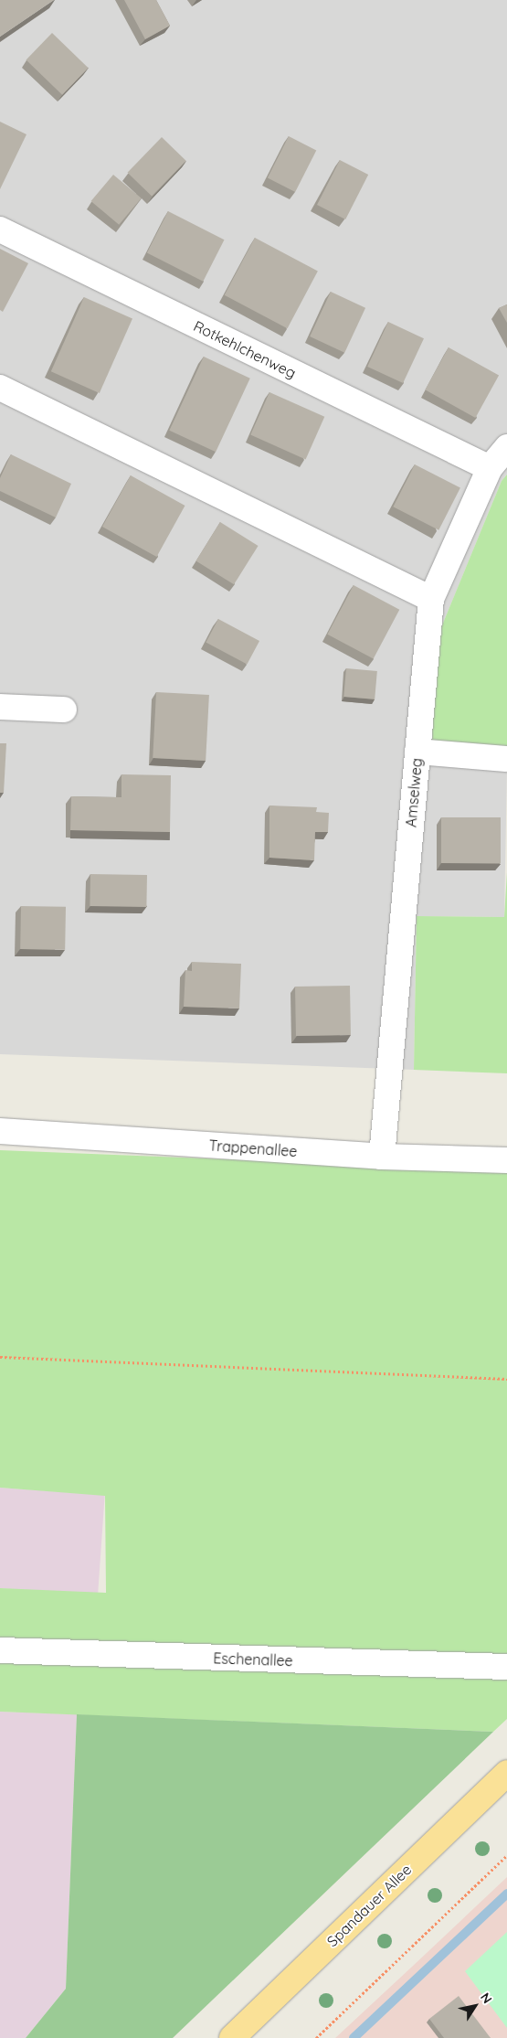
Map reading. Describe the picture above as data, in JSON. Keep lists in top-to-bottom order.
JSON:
{
  "streets": {
    "main road": ["Spandauer Allee"],
    "street": [
      "Rotkehlchenweg",
      "Amselweg",
      "Trappenallee",
      "Eschenallee"
    ]
  },
  "crossings": [
    ["Rotkehlchenweg", "Amselweg"],
    ["Amselweg", "Trappenallee"]
  ],
  "north": "top right"
}
